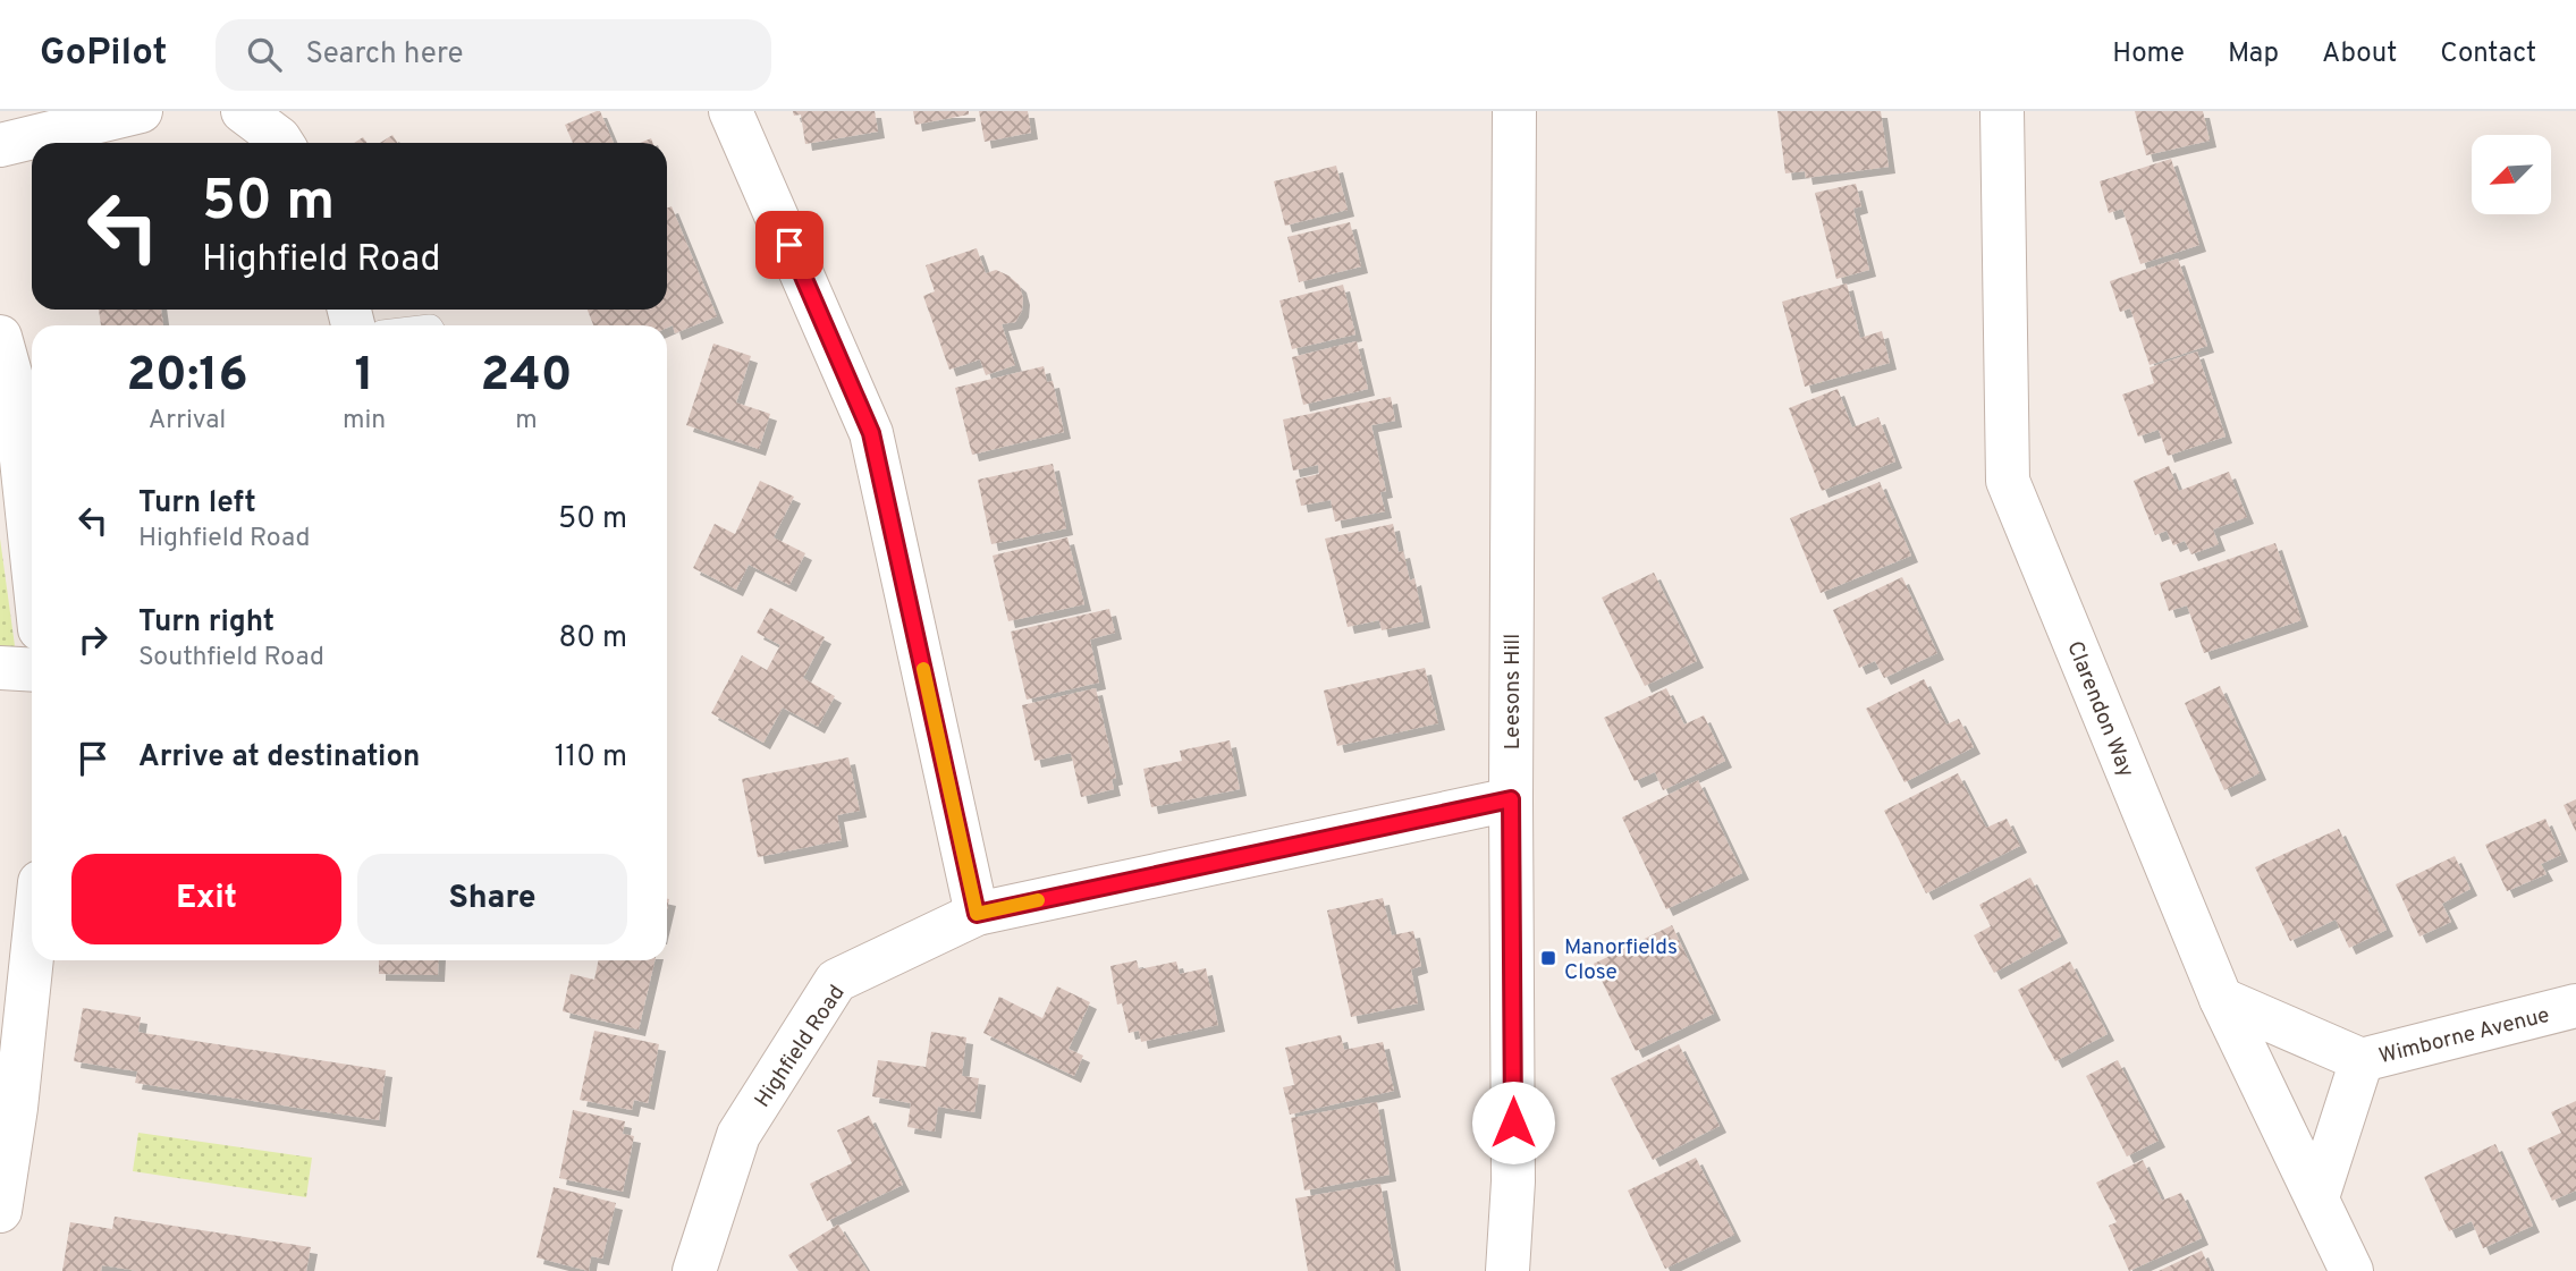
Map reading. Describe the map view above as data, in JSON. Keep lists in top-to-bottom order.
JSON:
{
  "streets": {
    "street": [
      "Leesons Hill",
      "Clarendon Way",
      "Wimborne Avenue",
      "Highfield Road"
    ]
  },
  "crossings": [
    ["Leesons Hill", "Highfield Road"],
    ["Clarendon Way", "Wimborne Avenue"]
  ],
  "places": {
    "transit": ["Manorfields Close"]
  },
  "north": "bottom left",
  "page": {
    "header": "GoPilot",
    "search": "Search here",
    "nav": [
      "Home",
      "Map",
      "About",
      "Contact"
    ],
    "turn": ["50 m", "Highfield Road"],
    "eta": [
      "20:16",
      "Arrival",
      "1",
      "min",
      "240",
      "m"
    ],
    "list": [
      {
        "name": "Turn left",
        "note": "Highfield Road",
        "value": "50 m"
      },
      {
        "name": "Turn right",
        "note": "Southfield Road",
        "value": "80 m"
      },
      {
        "name": "Arrive at destination",
        "value": "110 m"
      }
    ],
    "buttons": ["Exit", "Share"]
  }
}
